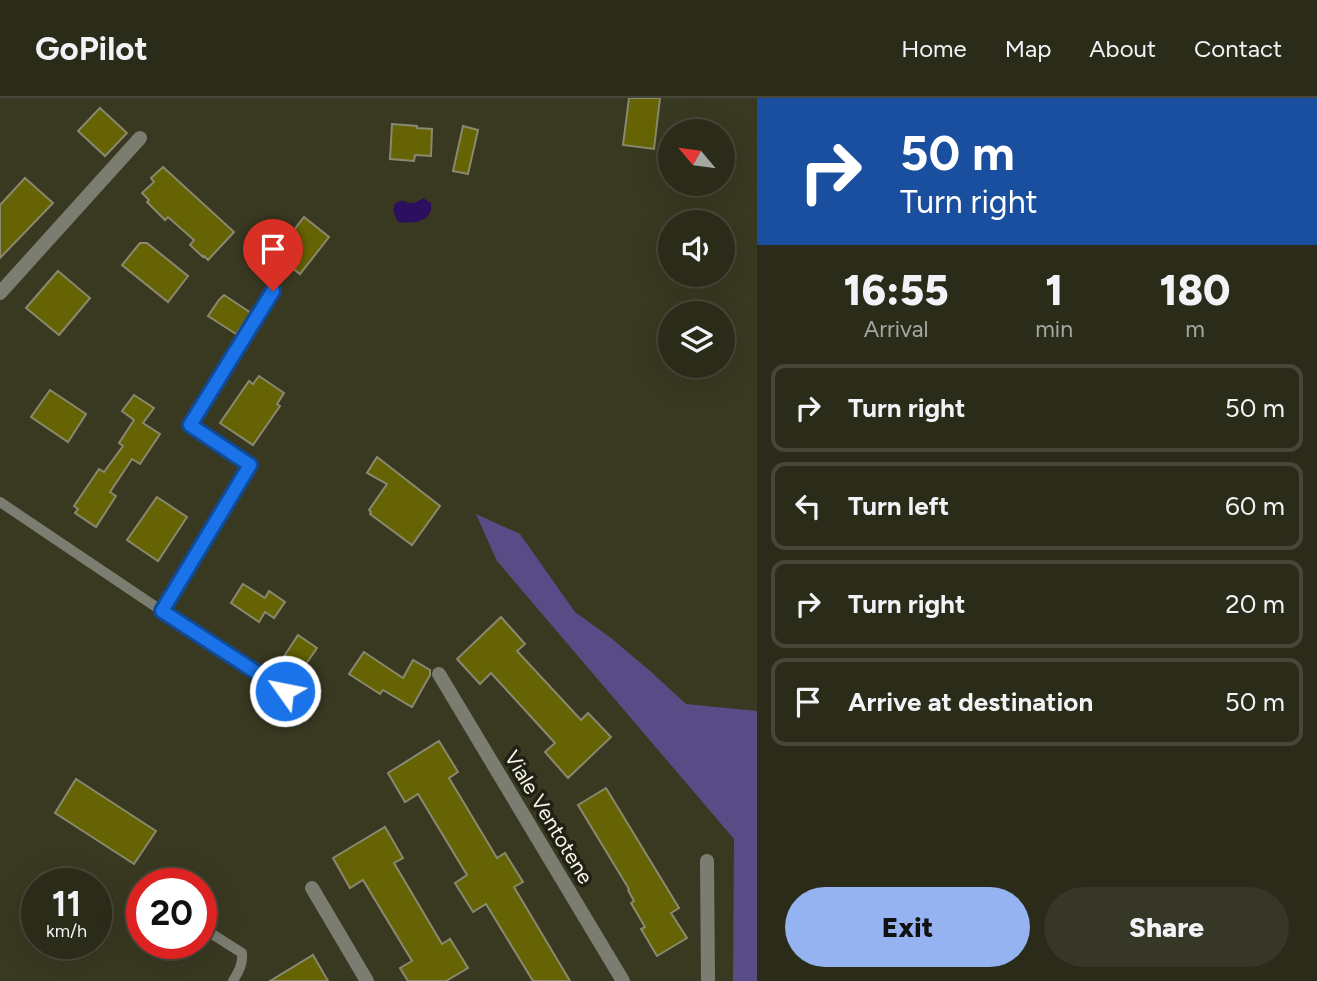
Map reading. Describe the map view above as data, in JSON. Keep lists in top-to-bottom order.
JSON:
{
  "streets": {
    "street": ["Viale Ventotene"]
  },
  "north": "top left",
  "page": {
    "header": "GoPilot",
    "nav": [
      "Home",
      "Map",
      "About",
      "Contact"
    ],
    "turn": ["50 m", "Turn right"],
    "eta": [
      "16:55",
      "Arrival",
      "1",
      "min",
      "180",
      "m"
    ],
    "list": [
      {
        "name": "Turn right",
        "value": "50 m"
      },
      {
        "name": "Turn left",
        "value": "60 m"
      },
      {
        "name": "Turn right",
        "value": "20 m"
      },
      {
        "name": "Arrive at destination",
        "value": "50 m"
      }
    ],
    "speed": "11 km/h",
    "limit": "20",
    "buttons": ["Exit", "Share"]
  }
}
